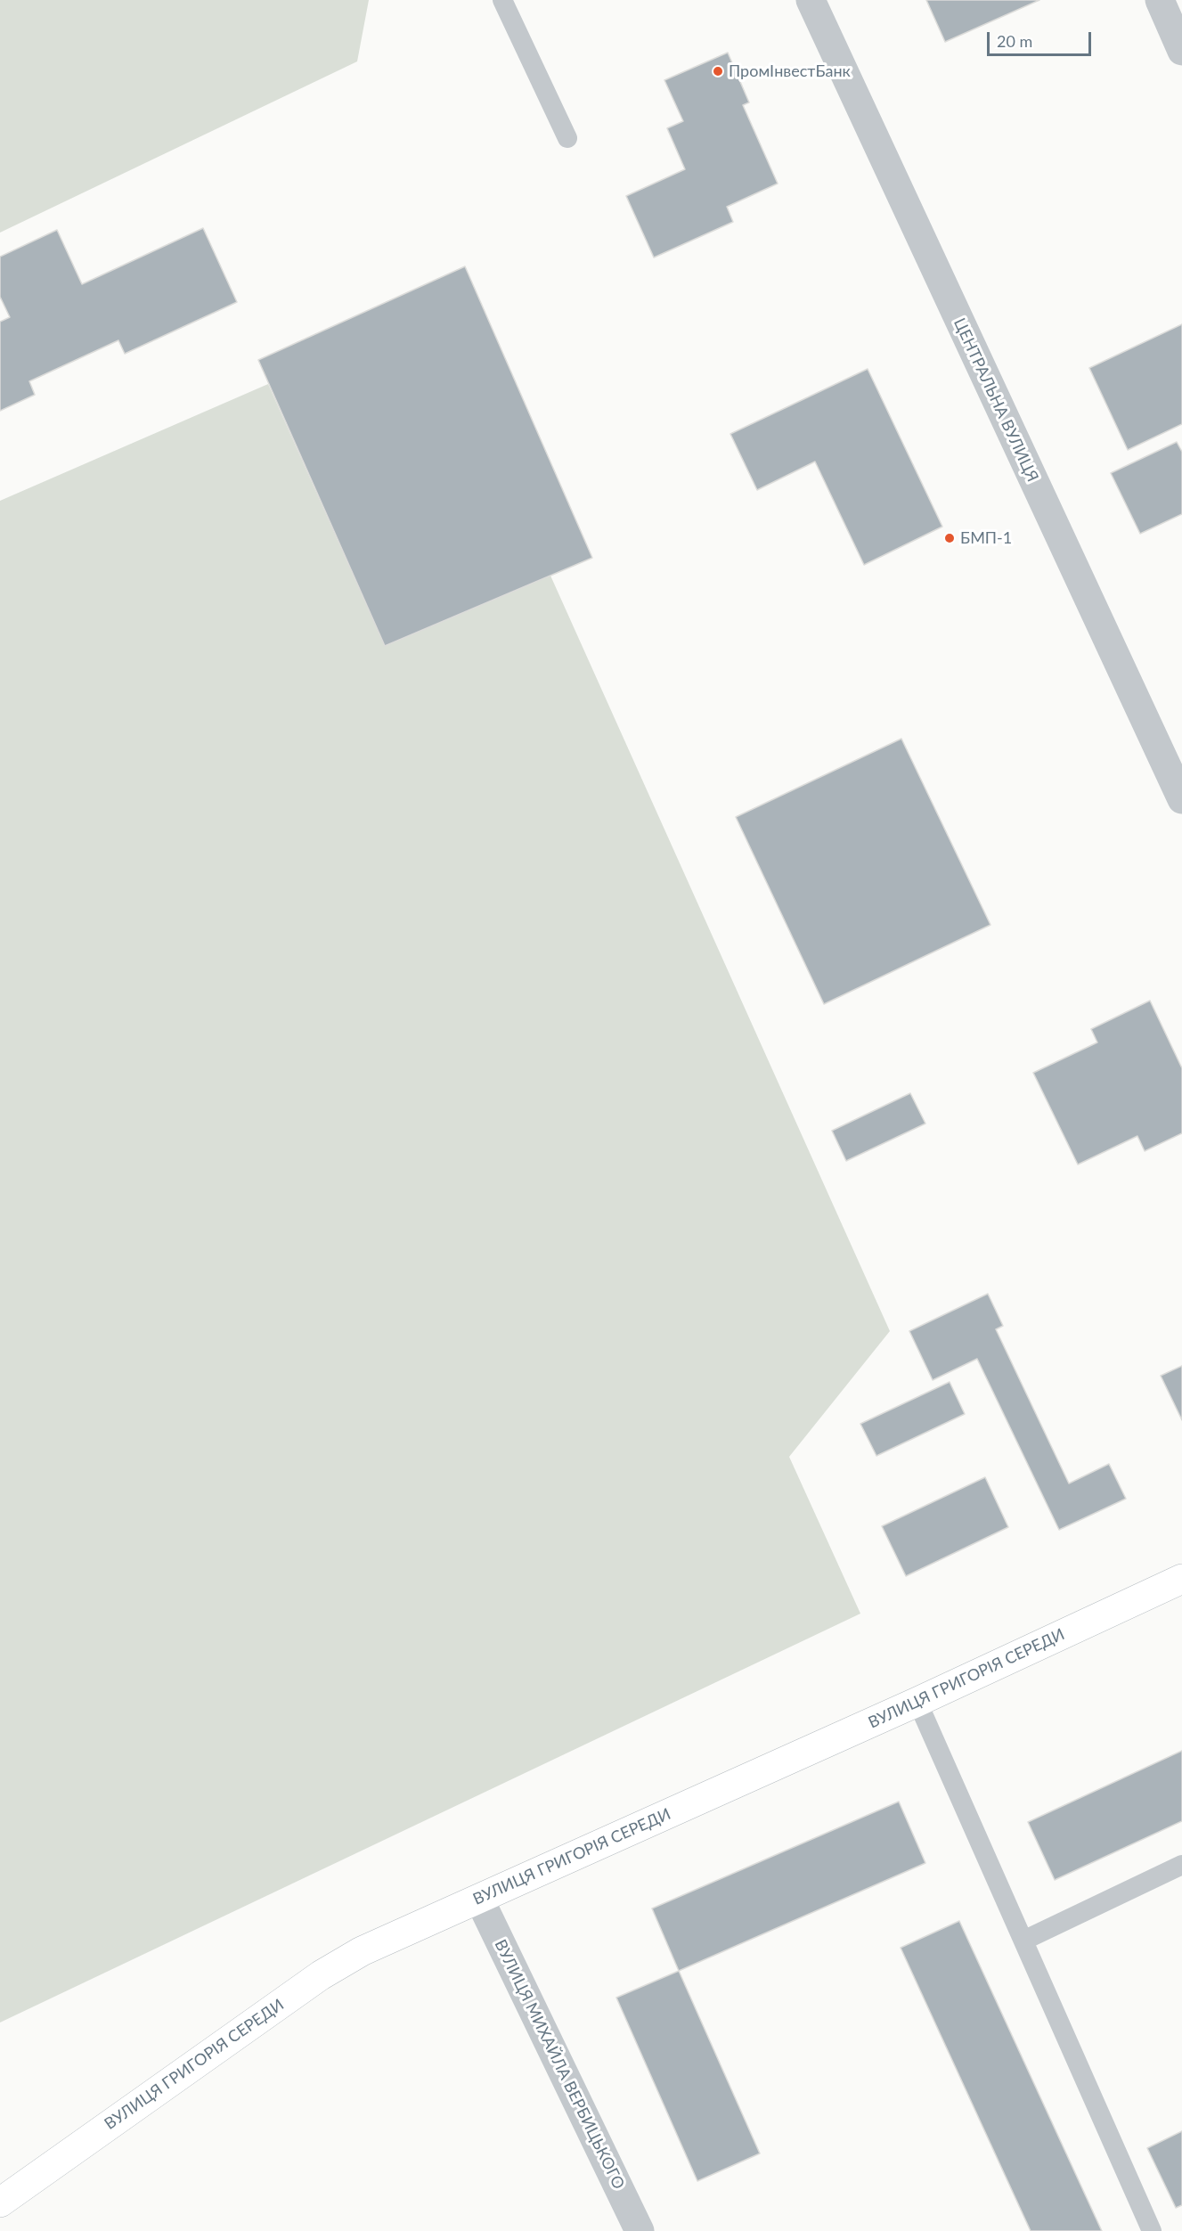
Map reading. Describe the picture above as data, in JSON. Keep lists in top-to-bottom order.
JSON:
{
  "streets": {
    "street": ["ЦЕНТРАЛЬНА ВУЛИЦЯ", "ВУЛИЦЯ ГРИГОРІЯ СЕРЕДИ", "ВУЛИЦЯ МИХАЙЛА ВЕРБИЦЬКОГО"]
  },
  "crossings": [
    ["ВУЛИЦЯ ГРИГОРІЯ СЕРЕДИ", "ВУЛИЦЯ МИХАЙЛА ВЕРБИЦЬКОГО"]
  ],
  "places": ["ПромIнвестБанк", "БМП-1"],
  "scale_bar": "20 m"
}
